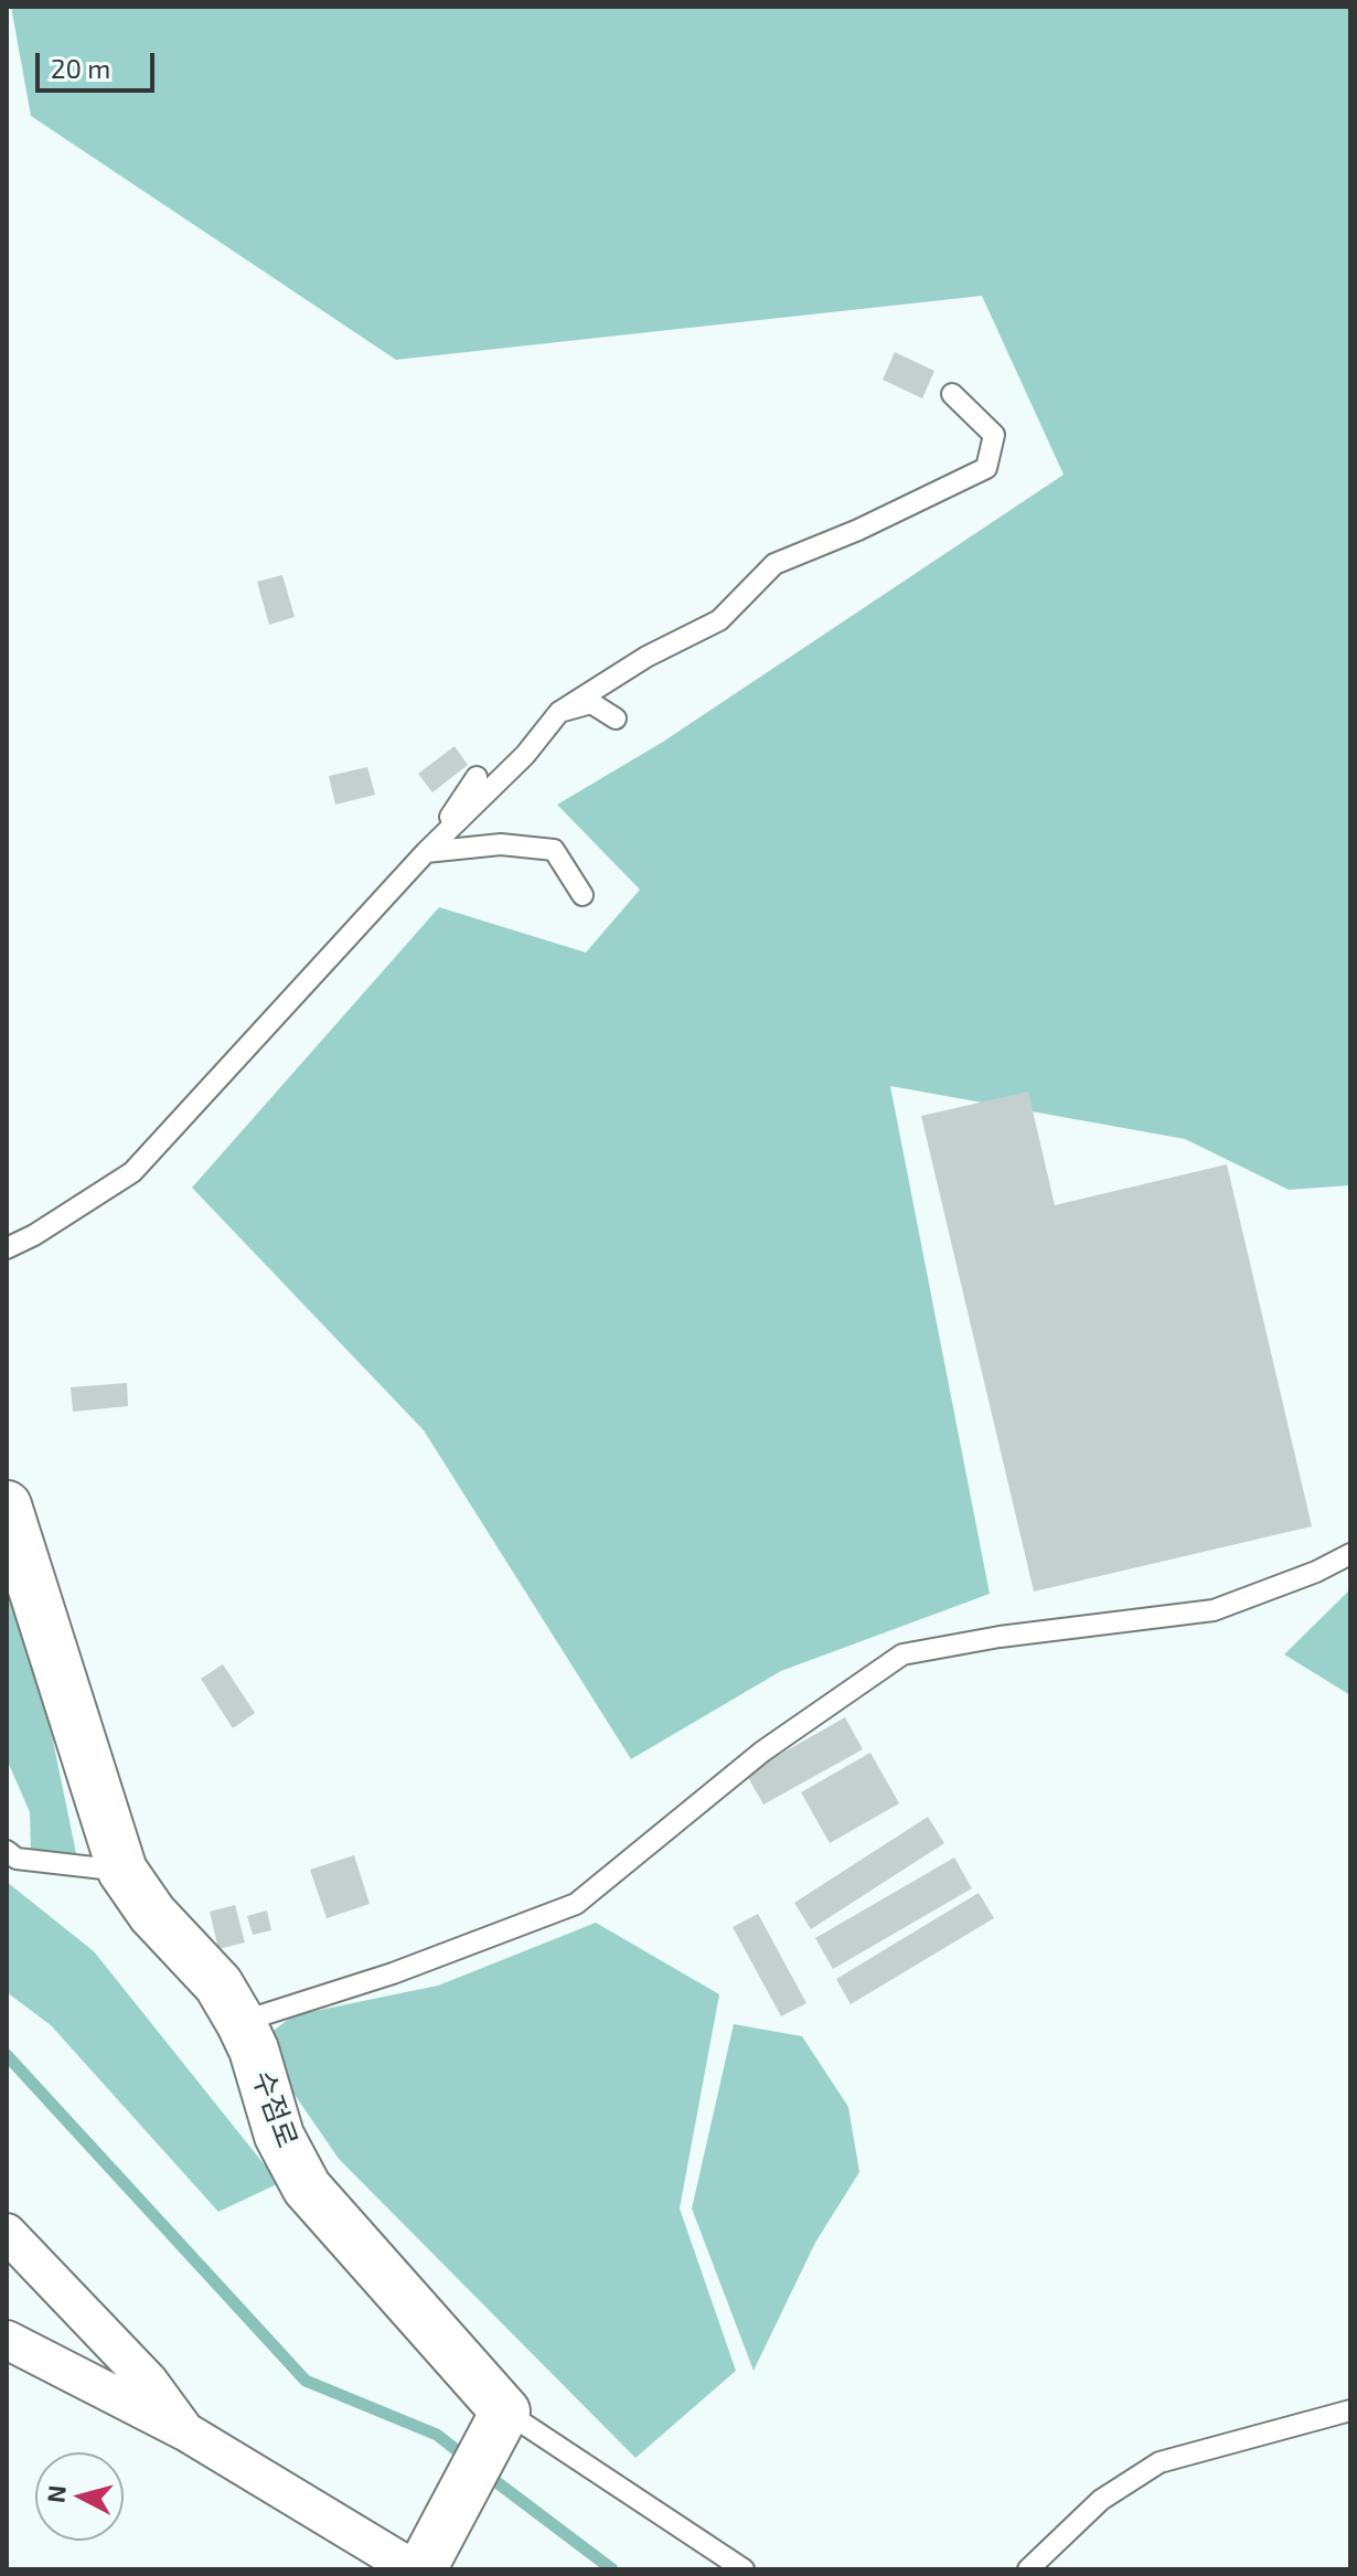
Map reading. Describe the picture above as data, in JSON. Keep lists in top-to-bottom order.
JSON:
{
  "streets": {
    "main road": ["수점로"]
  },
  "scale_bar": "20 m",
  "north": "left"
}
